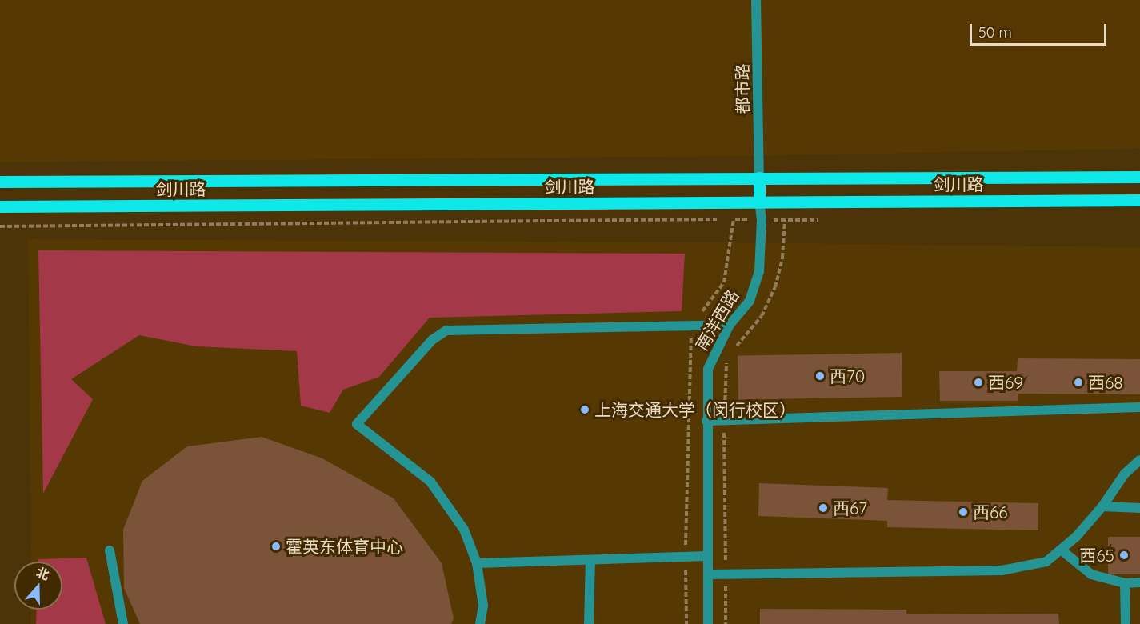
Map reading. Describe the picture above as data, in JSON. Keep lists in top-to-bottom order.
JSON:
{
  "streets": {
    "main road": ["剑川路", "南洋西路"],
    "street": ["都市路"]
  },
  "crossings": [
    ["都市路", "剑川路"],
    ["都市路", "南洋西路"],
    ["剑川路", "南洋西路"]
  ],
  "places": [
    "西70",
    "西69",
    "西68",
    "上海交通大学（闵行校区）",
    "西67",
    "西66",
    "霍英东体育中心",
    "西65"
  ],
  "scale_bar": "50 m",
  "north": "top"
}
